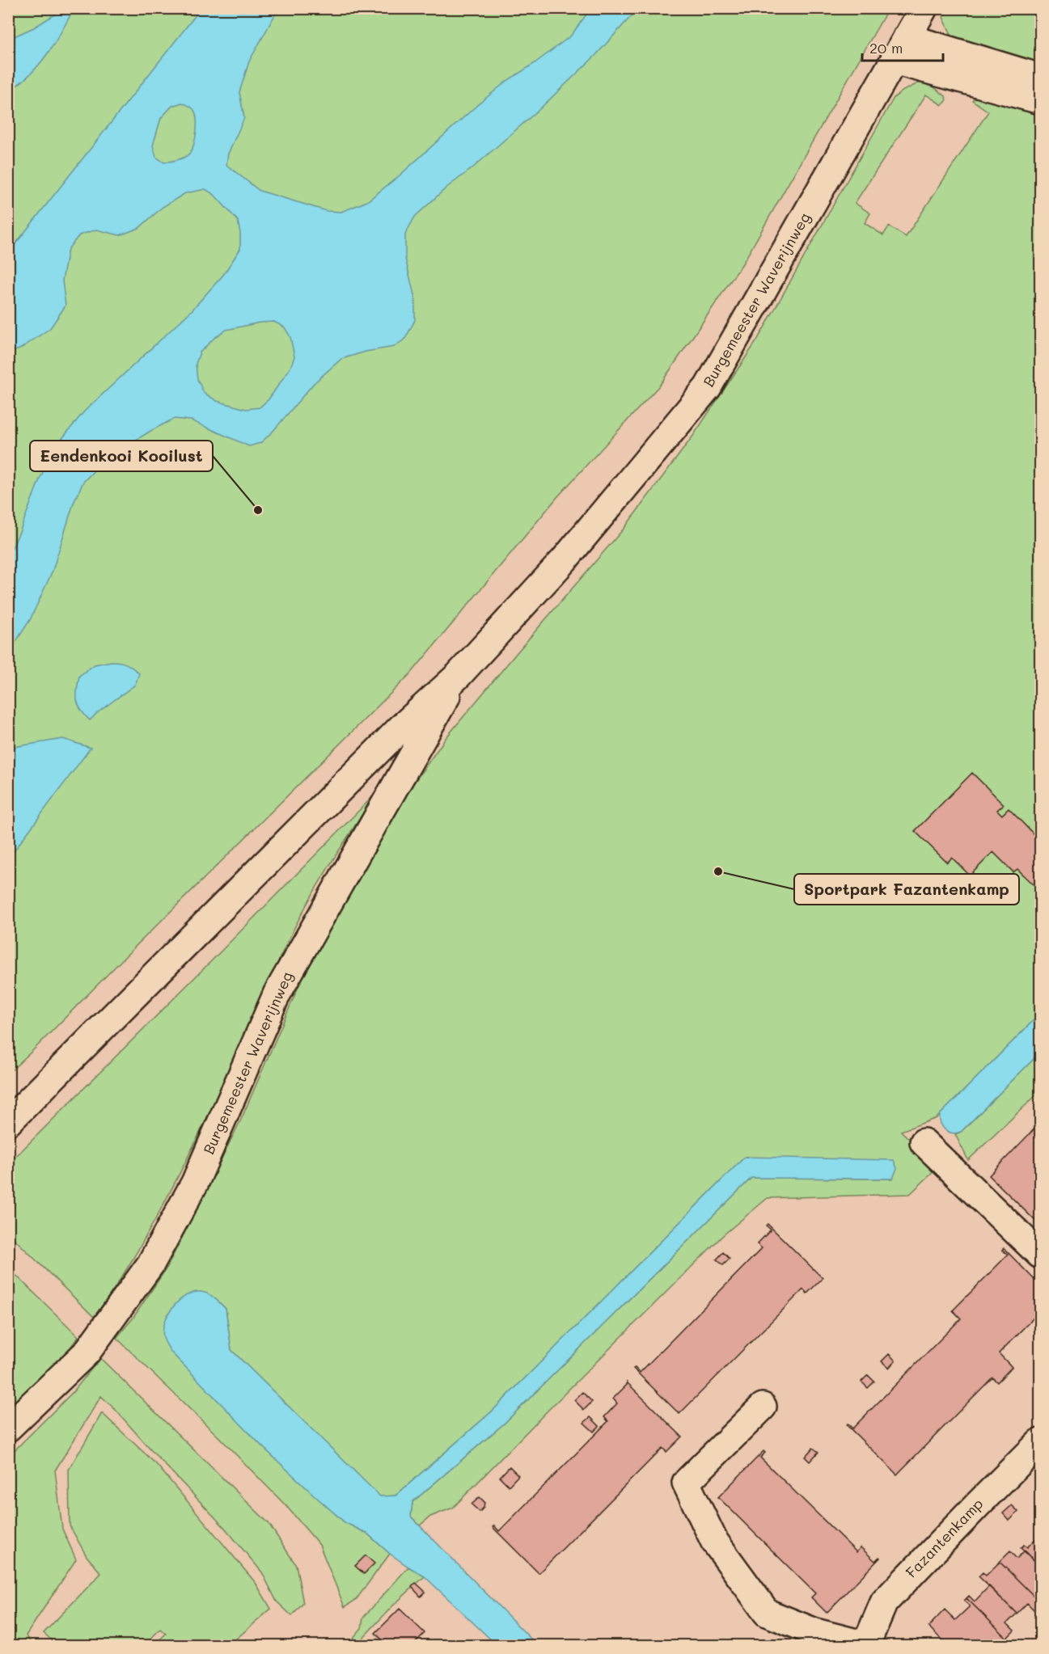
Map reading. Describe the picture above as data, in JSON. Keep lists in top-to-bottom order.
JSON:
{
  "streets": {
    "street": ["Burgemeester Waverijnweg", "Fazantenkamp"]
  },
  "places": ["Eendenkooi Kooilust", "Sportpark Fazantenkamp"],
  "scale_bar": "20 m"
}
